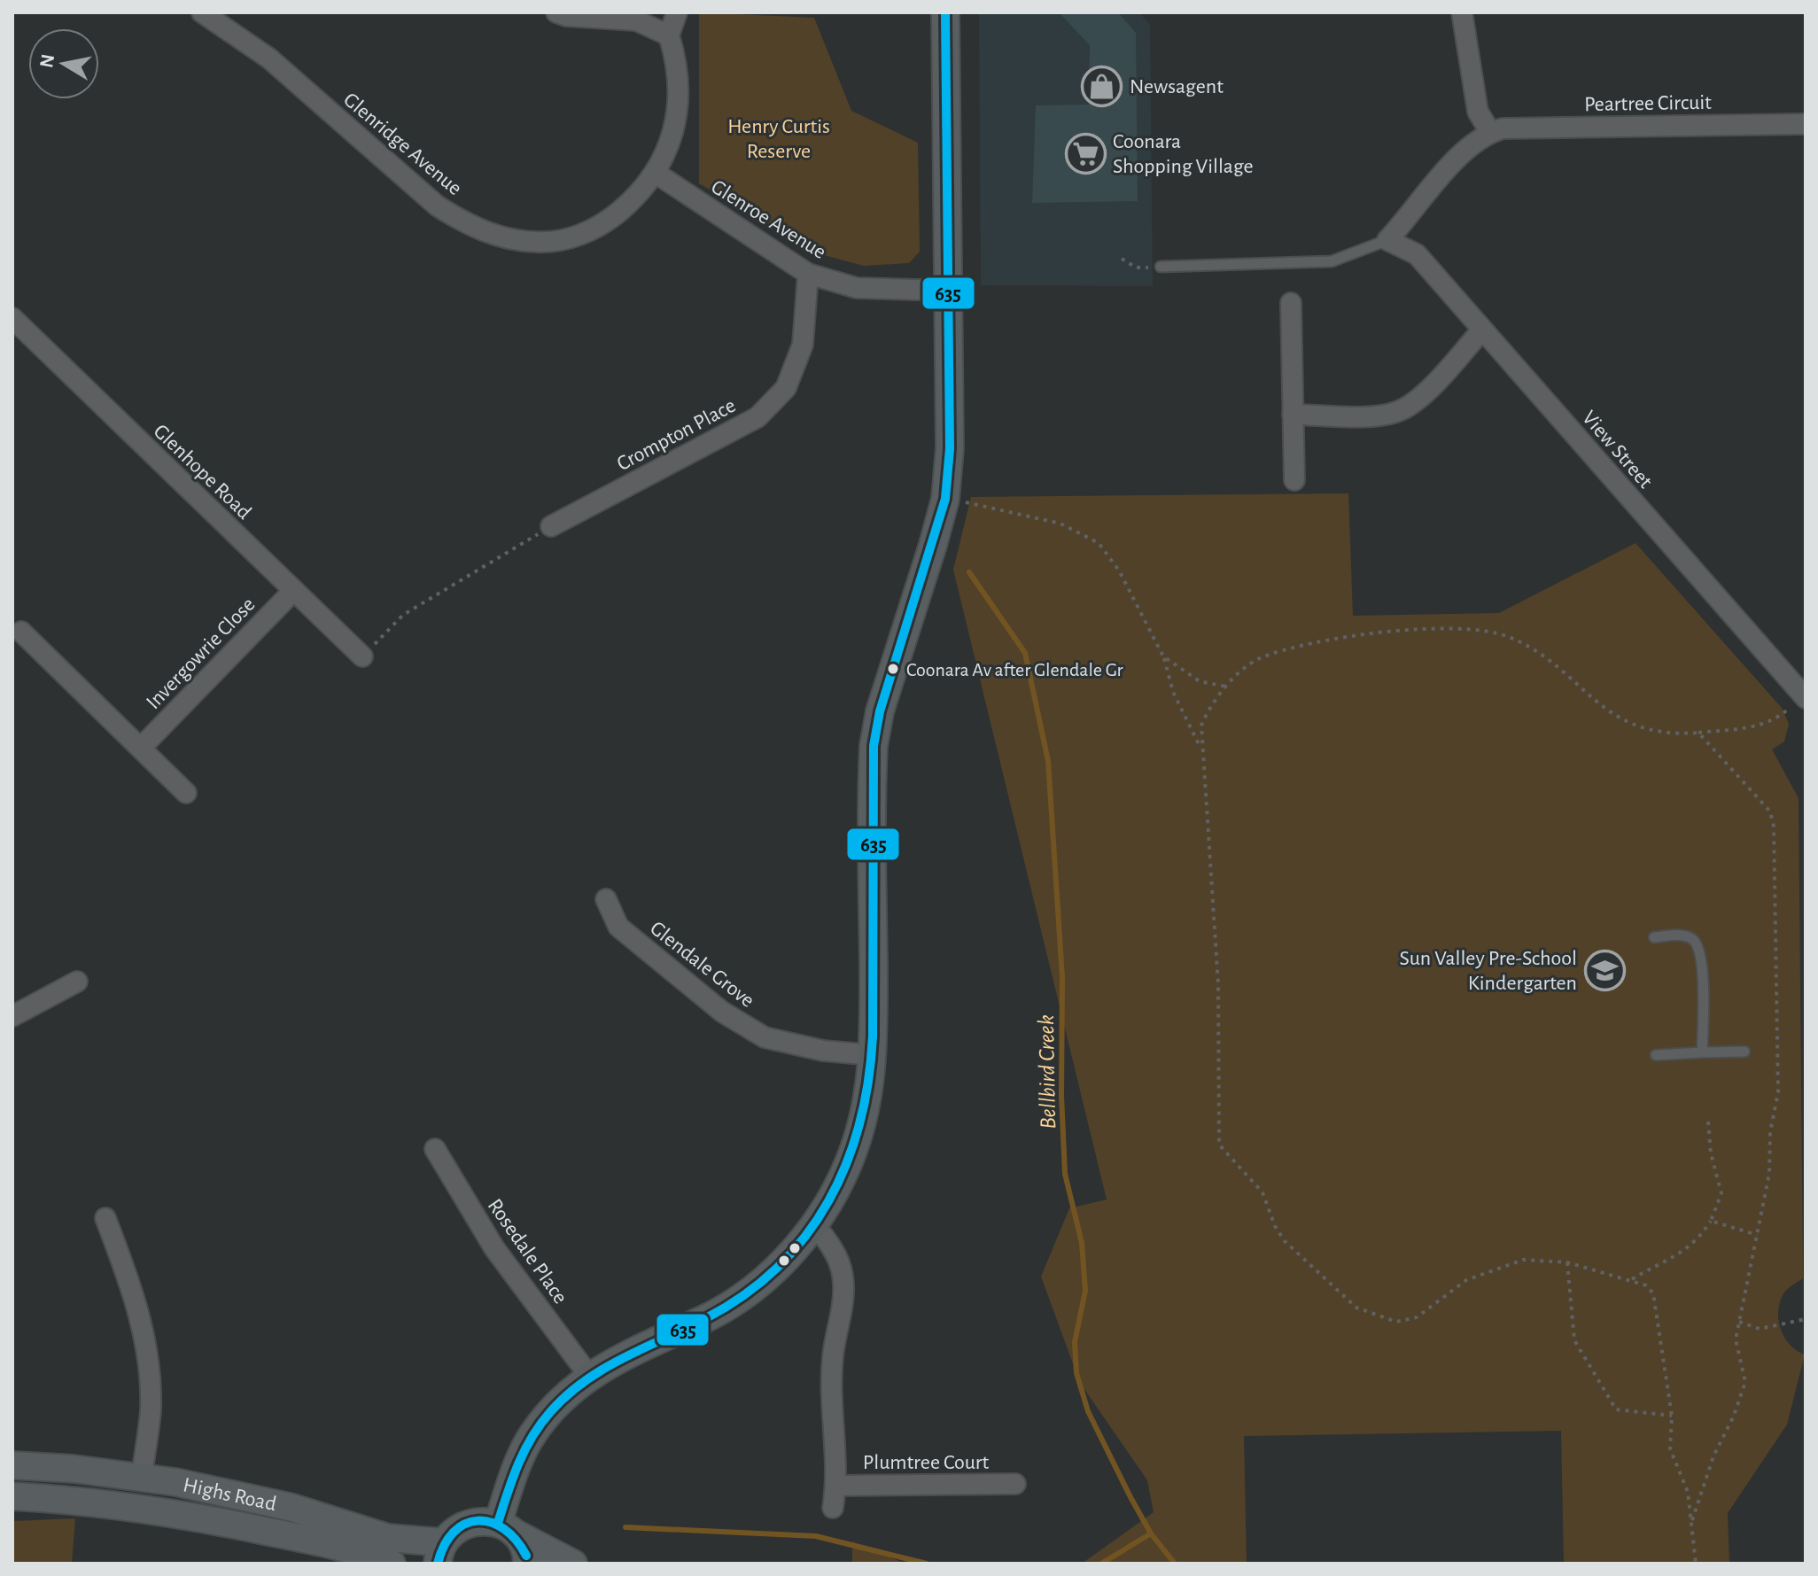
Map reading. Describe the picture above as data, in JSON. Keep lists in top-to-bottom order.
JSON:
{
  "streets": {
    "street": [
      "Peartree Circuit",
      "Glenridge Avenue",
      "Glenroe Avenue",
      "Crompton Place",
      "View Street",
      "Glenhope Road",
      "Invergowrie Close",
      "Glendale Grove",
      "Rosedale Place",
      "Plumtree Court",
      "Highs Road"
    ]
  },
  "crossings": [
    ["Glenridge Avenue", "Glenroe Avenue"],
    ["Glenroe Avenue", "Crompton Place"],
    ["Glenhope Road", "Invergowrie Close"]
  ],
  "water": ["Bellbird Creek"],
  "parks": ["Henry Curtis Reserve"],
  "places": {
    "shop": ["Newsagent"],
    "supermarket": ["Coonara Shopping Village"],
    "other": ["Coonara Av after Glendale Gr"],
    "school or university": ["Sun Valley Pre-School Kindergarten"]
  },
  "lines": ["transit line 635"],
  "north": "left"
}
